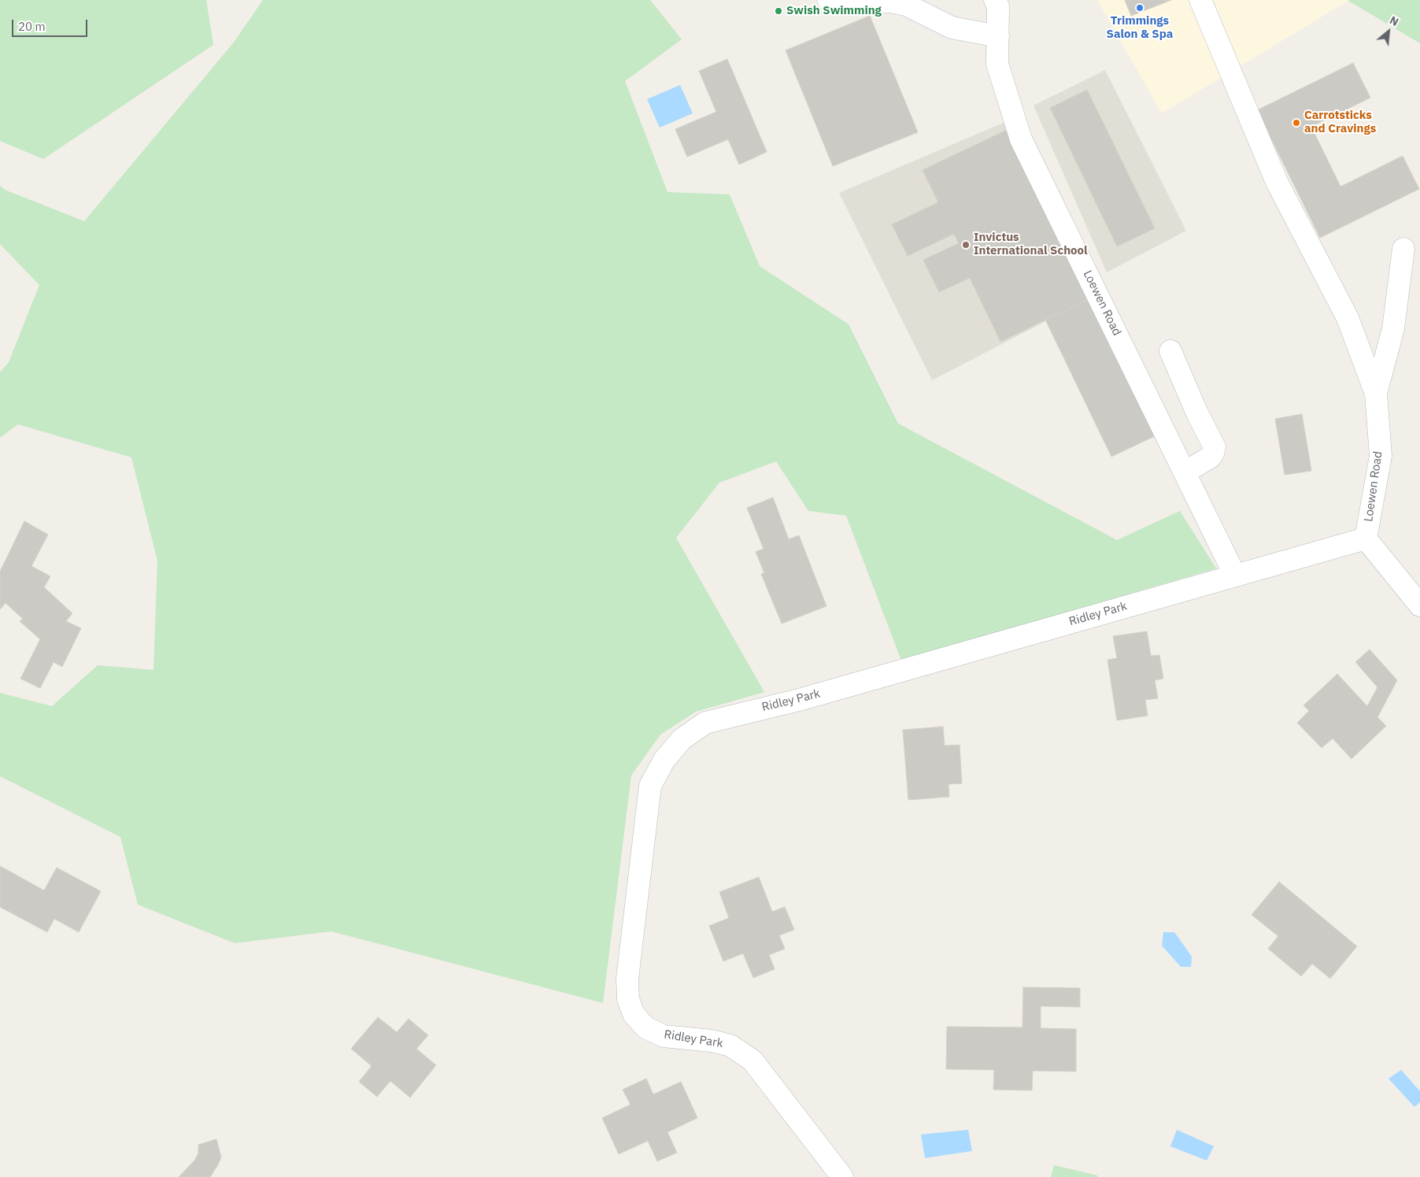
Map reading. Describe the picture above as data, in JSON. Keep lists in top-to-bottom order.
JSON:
{
  "streets": {
    "street": ["Loewen Road", "Ridley Park"]
  },
  "crossings": [
    ["Loewen Road", "Ridley Park"]
  ],
  "places": [
    "Trimmings Salon & Spa",
    "Swish Swimming",
    "Carrotsticks and Cravings",
    "Invictus International School"
  ],
  "scale_bar": "20 m",
  "north": "top right"
}
